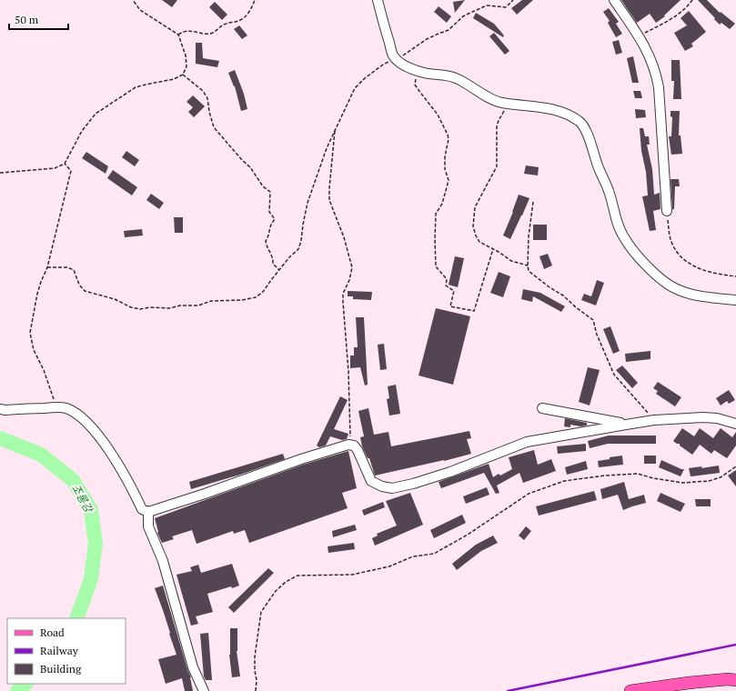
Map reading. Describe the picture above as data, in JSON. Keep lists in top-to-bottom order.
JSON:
{
  "water": ["조롱강"],
  "legend": ["Road", "Railway", "Building"],
  "scale_bar": "50 m"
}
